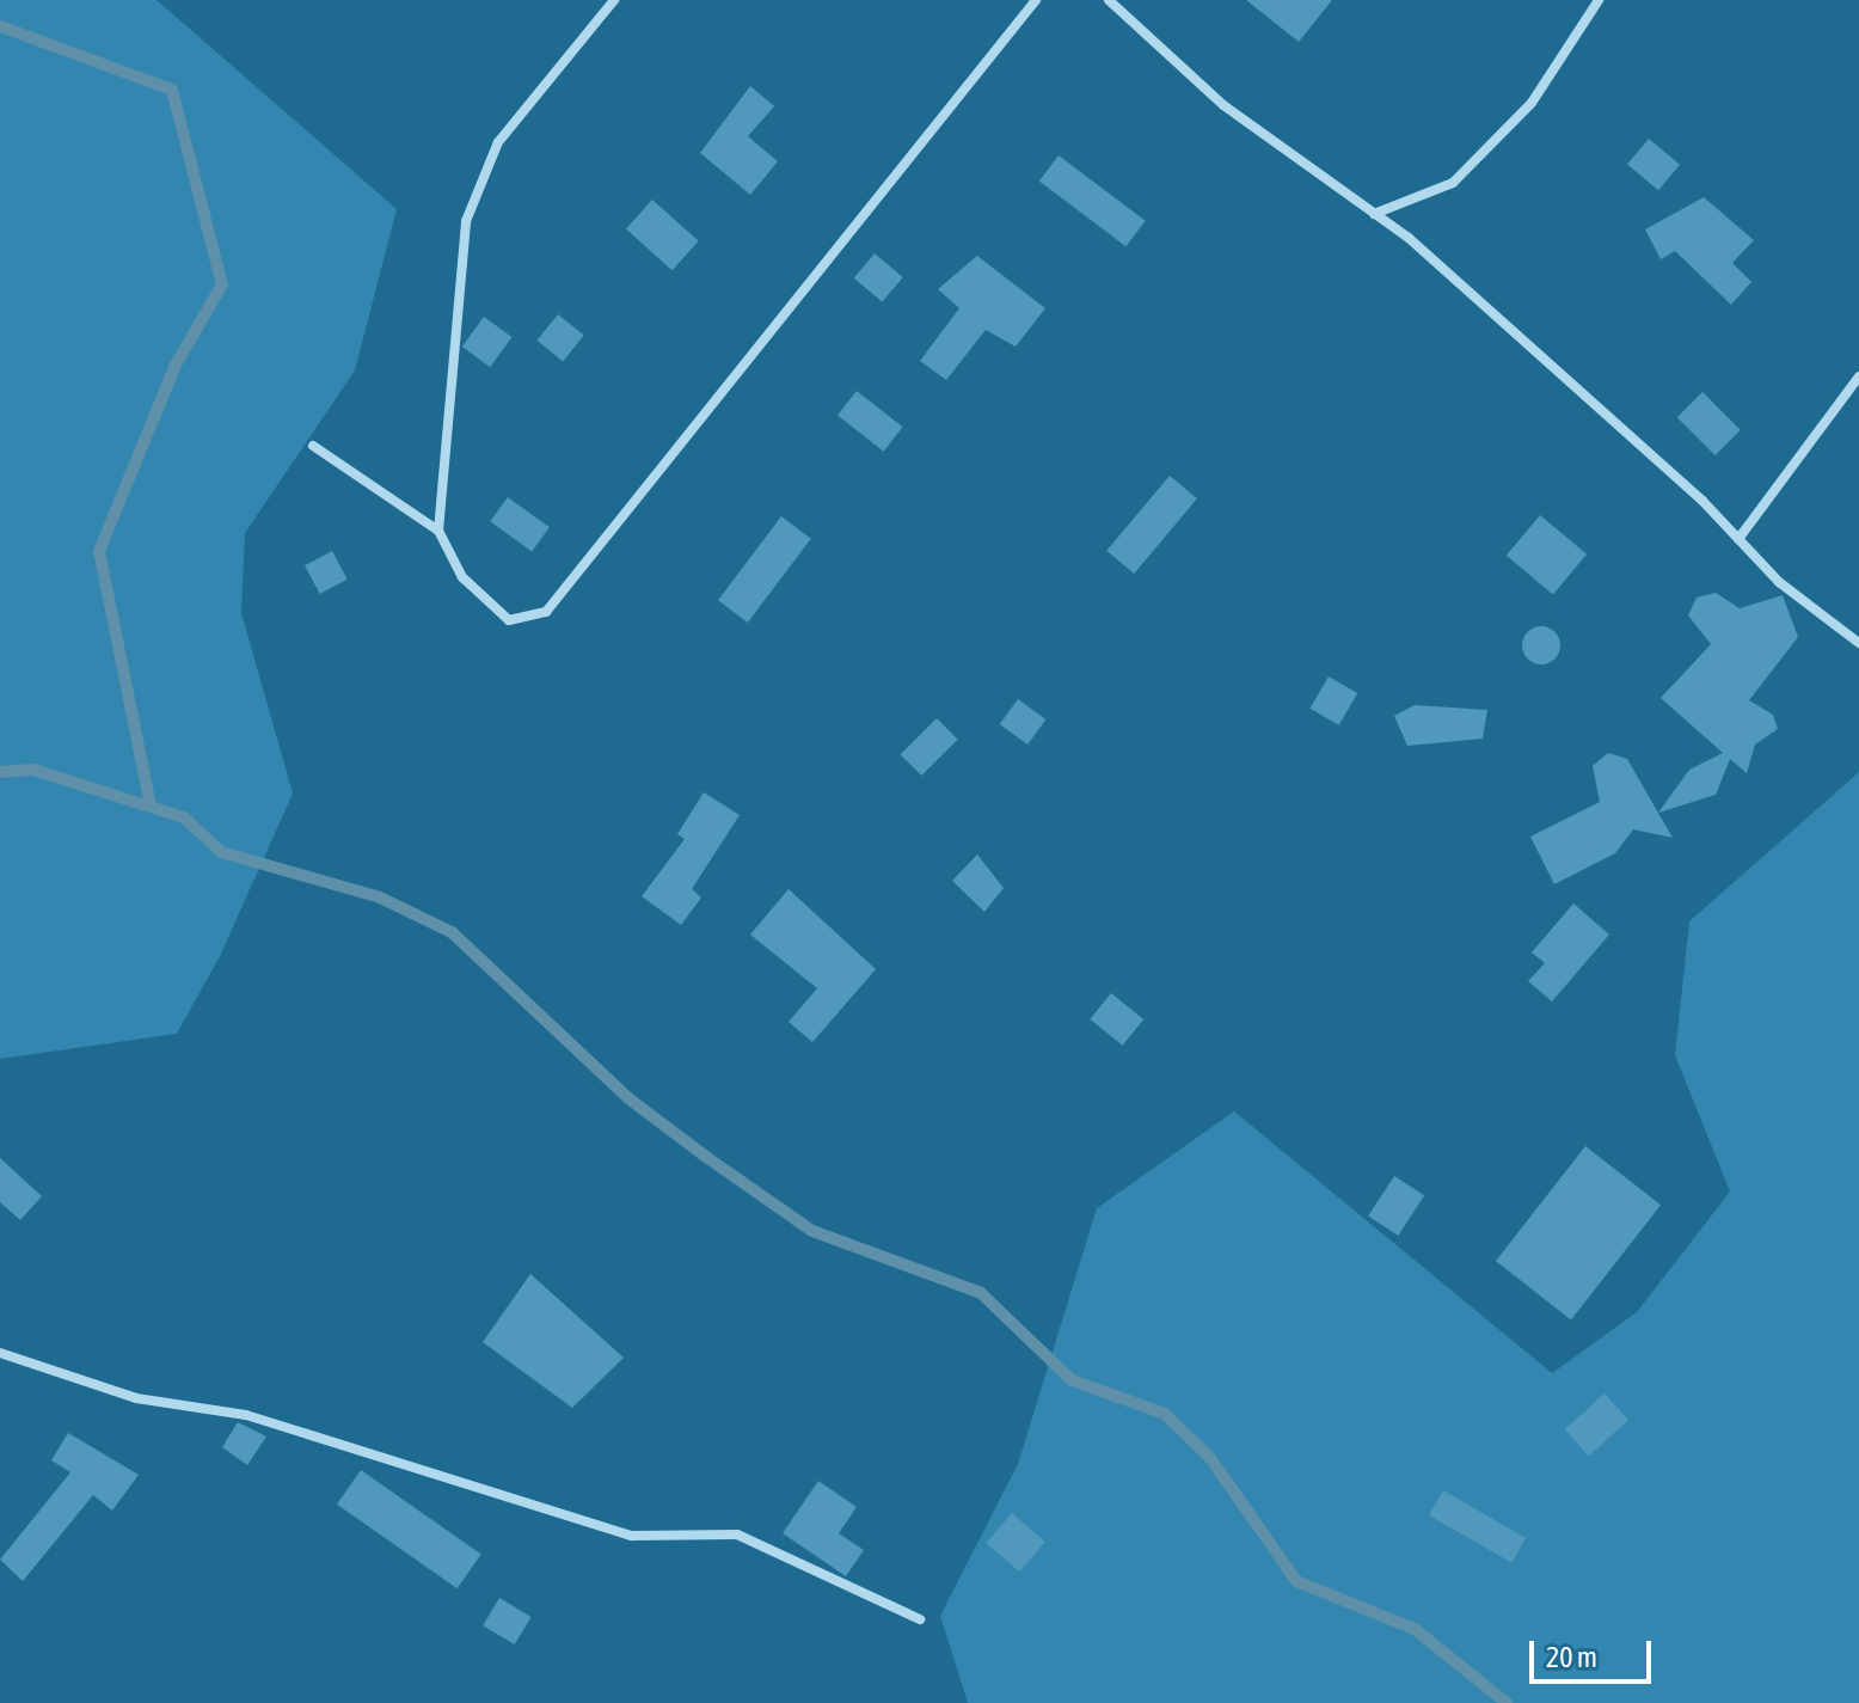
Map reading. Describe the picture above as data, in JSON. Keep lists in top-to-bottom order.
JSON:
{
  "scale_bar": "20 m"
}
